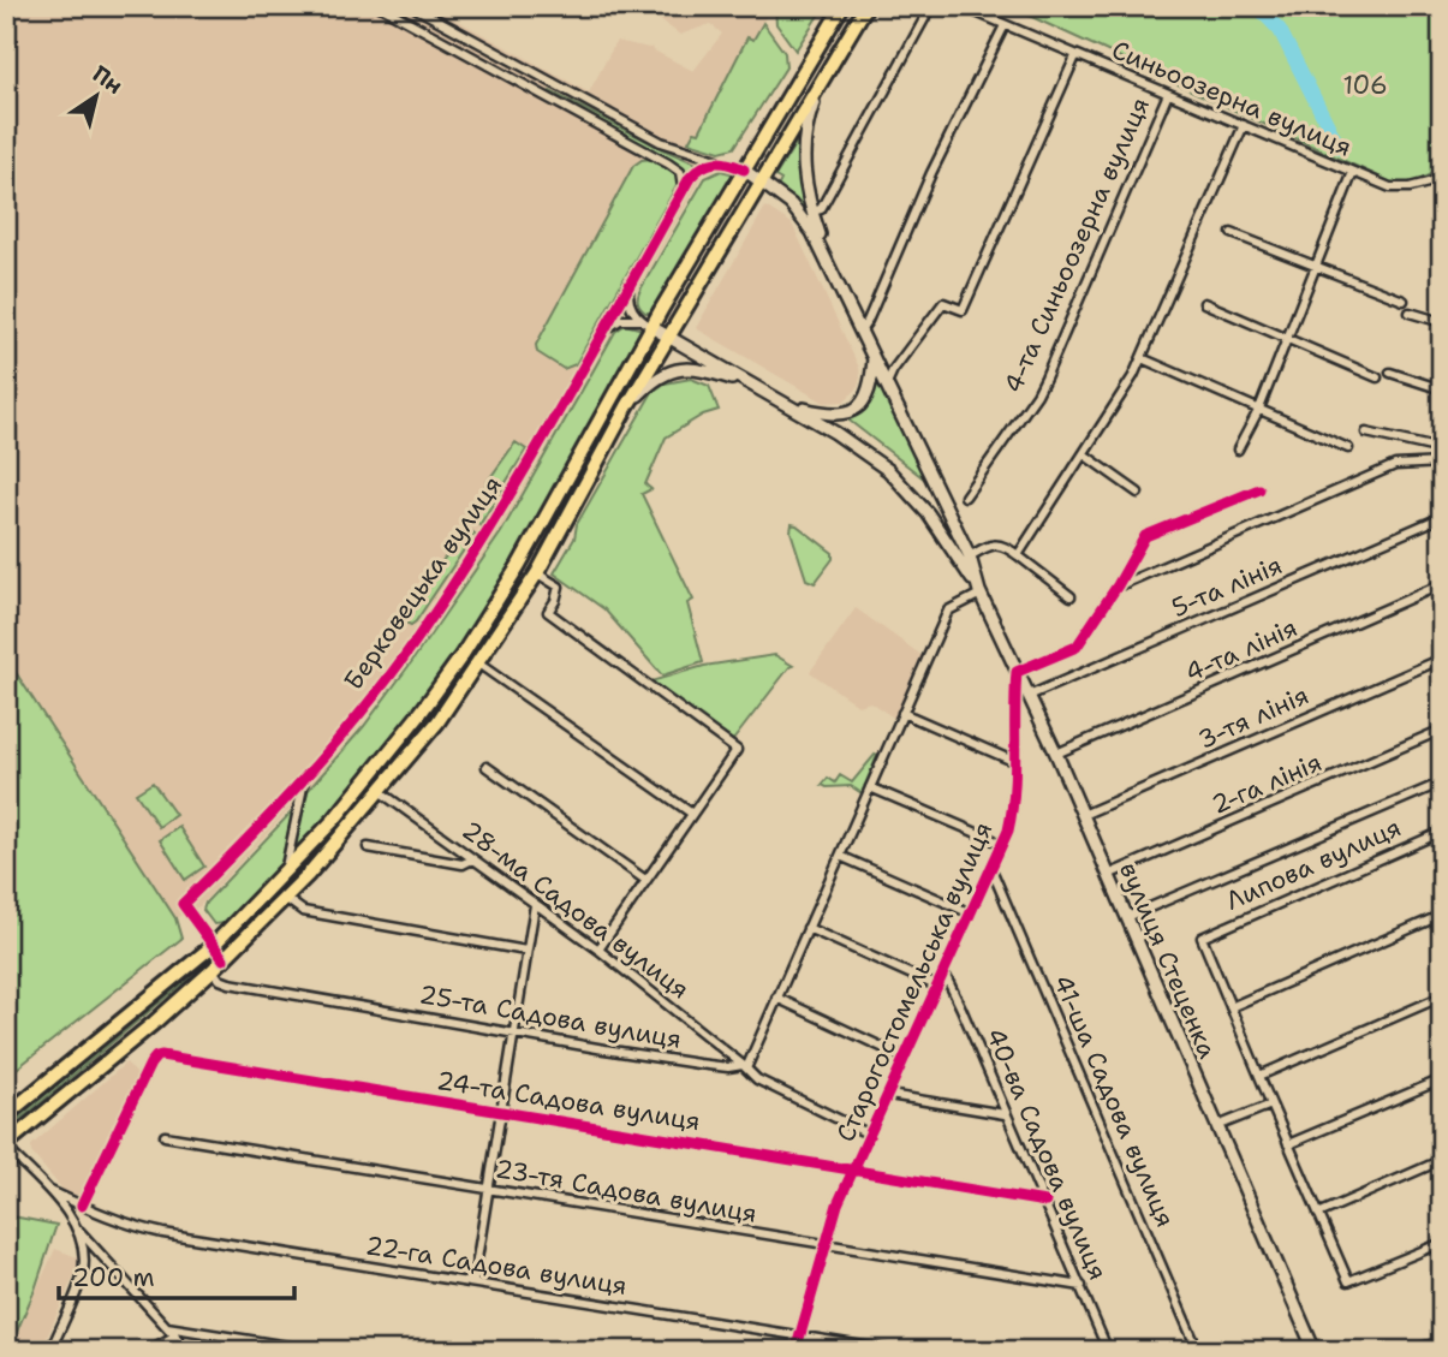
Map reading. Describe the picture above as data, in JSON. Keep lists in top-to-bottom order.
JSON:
{
  "streets": {
    "main road": ["вулиця Стеценка"],
    "street": [
      "Синьоозерна вулиця",
      "4-та Синьоозерна вулиця",
      "Берковецька вулиця",
      "5-та лінія",
      "4-та лінія",
      "3-тя лінія",
      "2-га лінія",
      "Липова вулиця",
      "28-ма Садова вулиця",
      "Старогостомельська вулиця",
      "25-та Садова вулиця",
      "24-та Садова вулиця",
      "41-ша Садова вулиця",
      "40-ва Садова вулиця",
      "23-тя Садова вулиця",
      "22-га Садова вулиця"
    ]
  },
  "crossings": [
    ["Синьоозерна вулиця", "4-та Синьоозерна вулиця"],
    ["5-та лінія", "вулиця Стеценка"],
    ["4-та лінія", "вулиця Стеценка"],
    ["3-тя лінія", "вулиця Стеценка"],
    ["2-га лінія", "вулиця Стеценка"],
    ["28-ма Садова вулиця", "25-та Садова вулиця"],
    ["вулиця Стеценка", "Старогостомельська вулиця"],
    ["Старогостомельська вулиця", "24-та Садова вулиця"],
    ["Старогостомельська вулиця", "41-ша Садова вулиця"],
    ["Старогостомельська вулиця", "40-ва Садова вулиця"],
    ["Старогостомельська вулиця", "23-тя Садова вулиця"],
    ["Старогостомельська вулиця", "22-га Садова вулиця"],
    ["24-та Садова вулиця", "40-ва Садова вулиця"],
    ["24-та Садова вулиця", "22-га Садова вулиця"],
    ["40-ва Садова вулиця", "23-тя Садова вулиця"]
  ],
  "parks": ["106"],
  "scale_bar": "200 m",
  "north": "top right"
}
